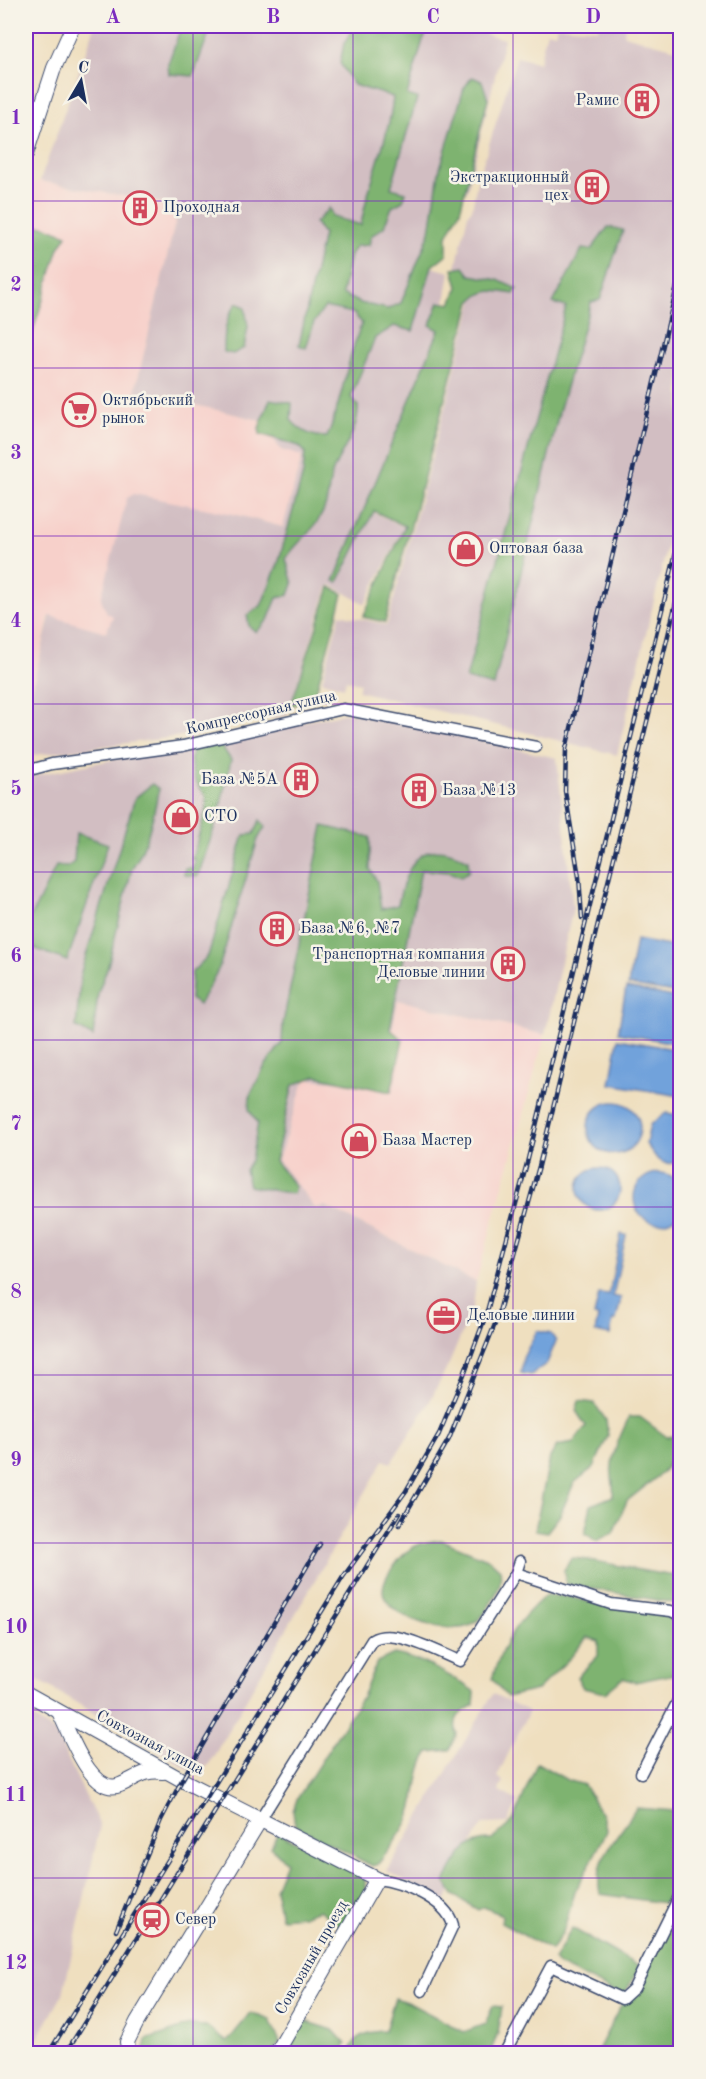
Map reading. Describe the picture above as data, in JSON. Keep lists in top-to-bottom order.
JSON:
{
  "streets": {
    "main road": ["Совхозная улица", "Совхозный проезд"],
    "street": ["Компрессорная улица"]
  },
  "crossings": [
    ["Совхозная улица", "Совхозный проезд"]
  ],
  "places": {
    "building": [
      "Рамис",
      "Экстракционный цех",
      "Проходная",
      "База №5А",
      "База №13",
      "База №6, №7",
      "Транспортная компания Деловые линии"
    ],
    "supermarket": ["Октябрьский рынок"],
    "shop": ["Оптовая база", "СТО", "База Мастер"],
    "office": ["Деловые линии"],
    "station": ["Север"]
  },
  "north": "top",
  "grid": {
    "columns": [
      "A",
      "B",
      "C",
      "D"
    ],
    "rows": [
      "1",
      "2",
      "3",
      "4",
      "5",
      "6",
      "7",
      "8",
      "9",
      "10",
      "11",
      "12"
    ]
  }
}
